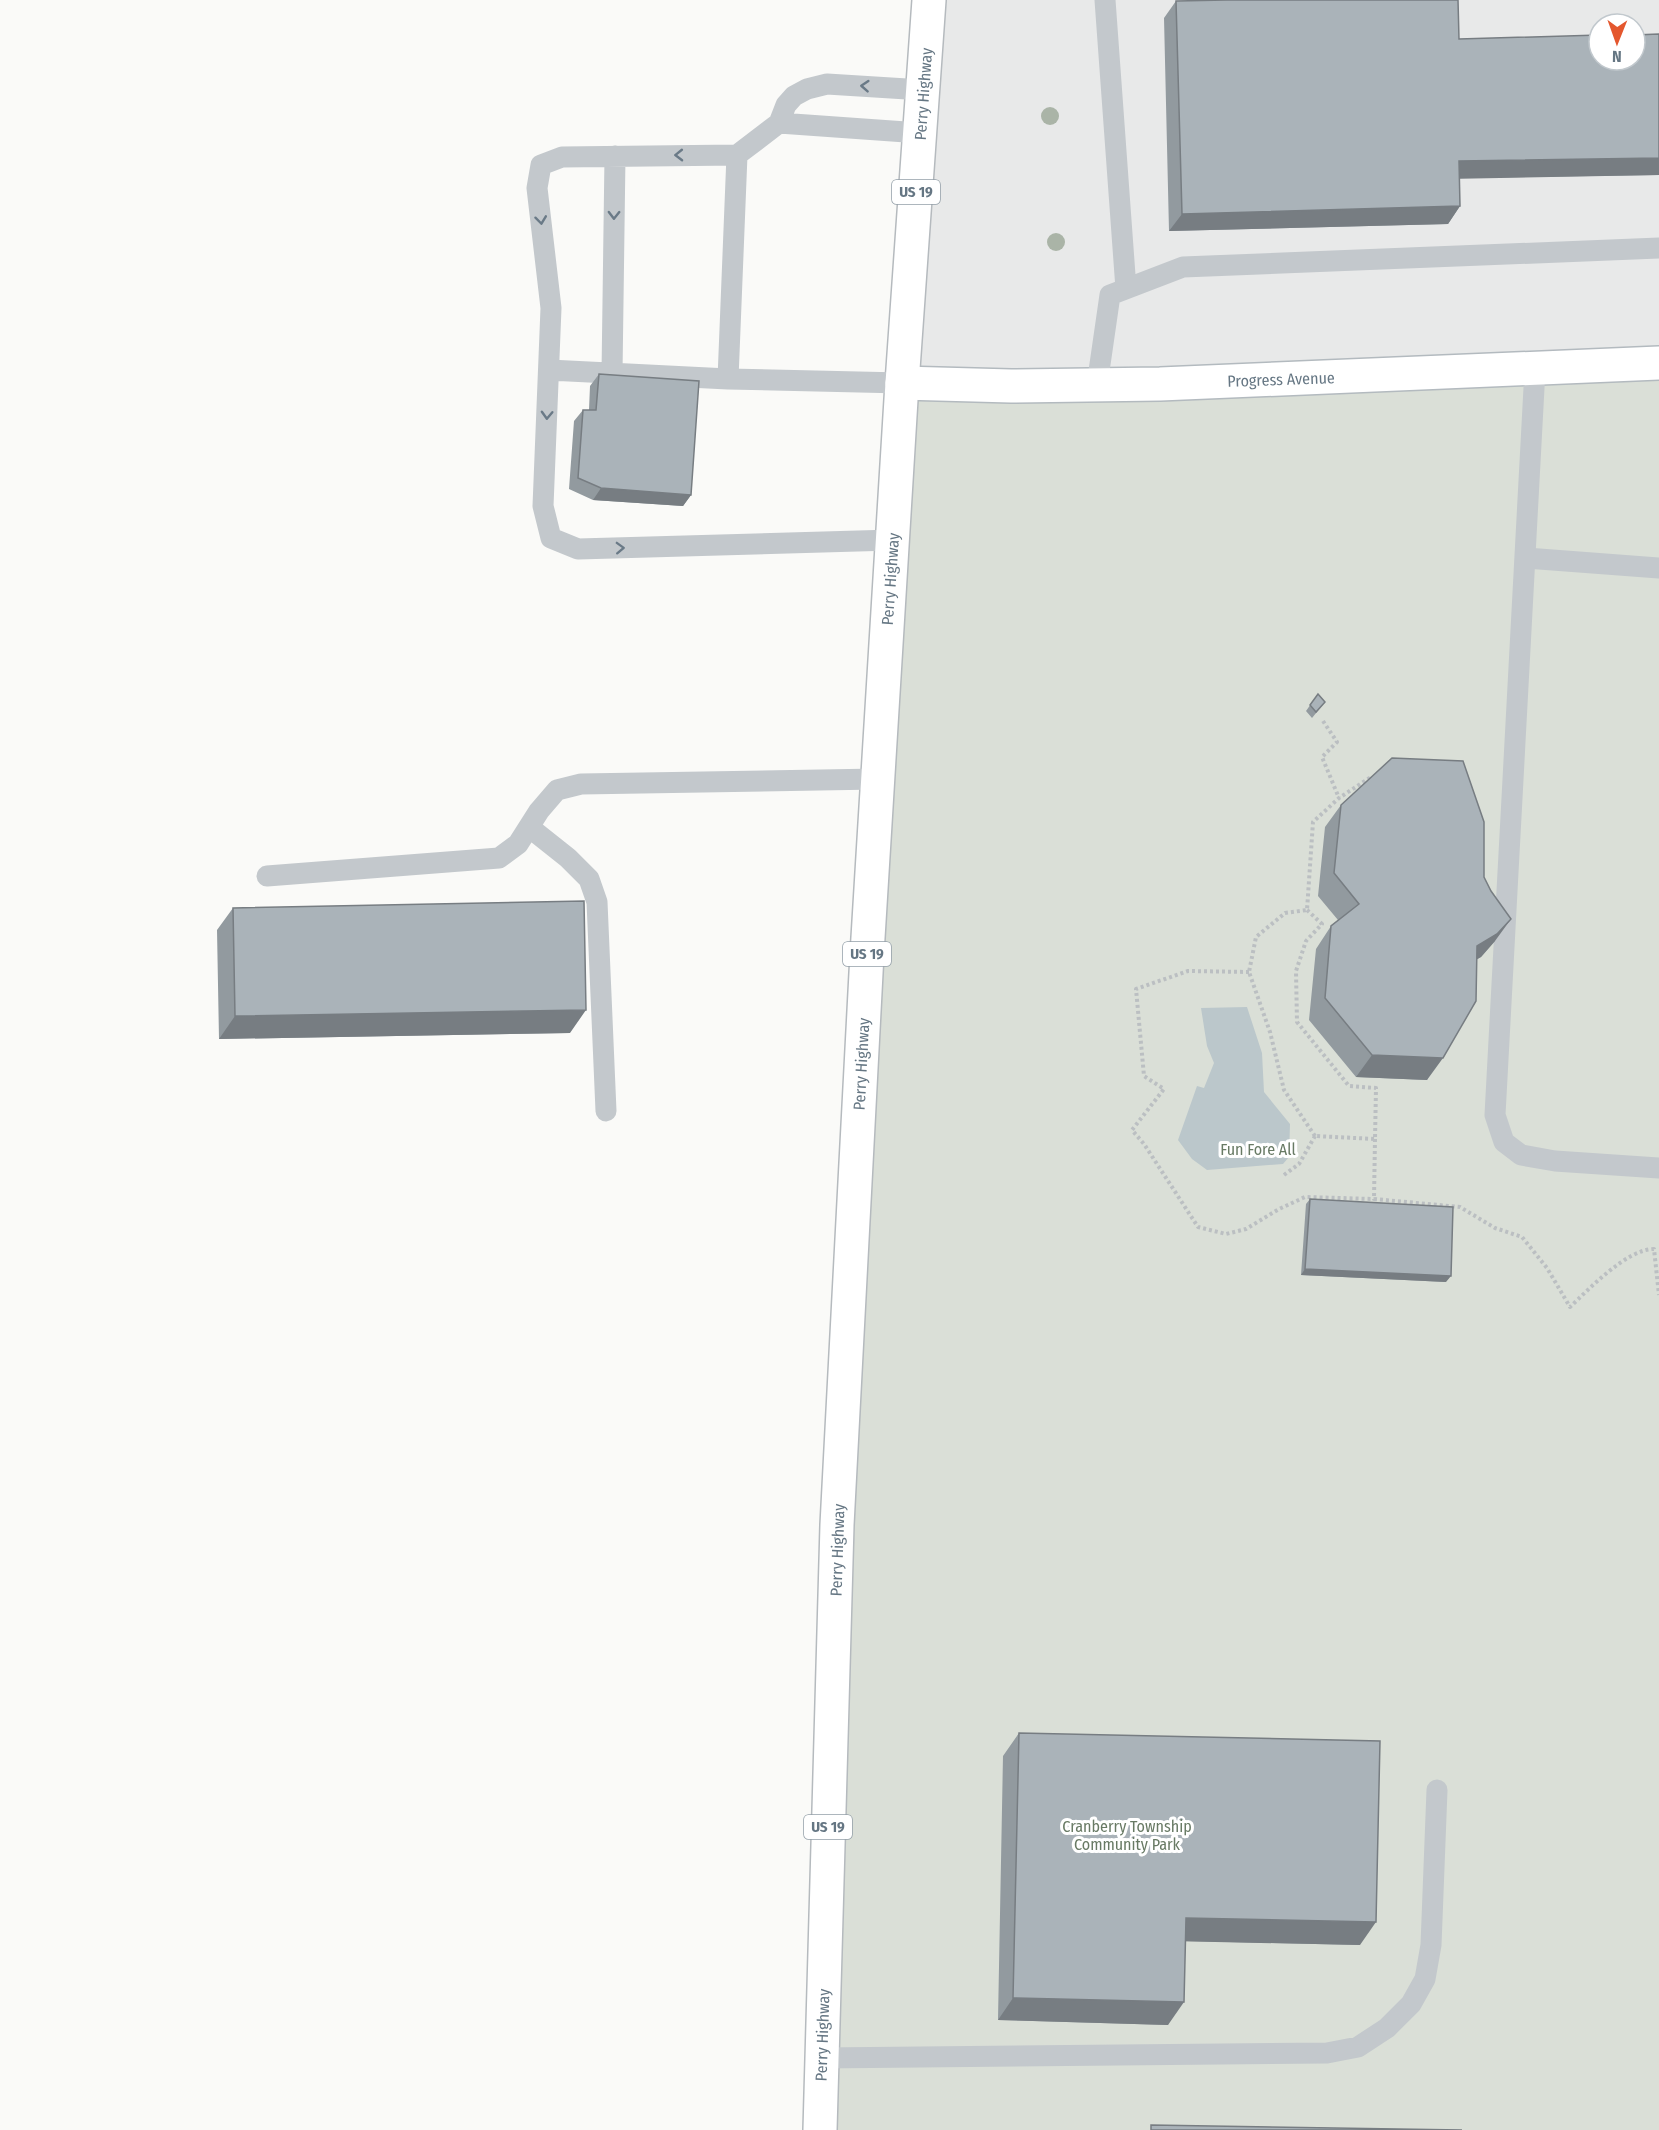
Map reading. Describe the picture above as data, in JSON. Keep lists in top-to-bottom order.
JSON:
{
  "streets": {
    "main road": ["Perry Highway", "US 19", "Progress Avenue"]
  },
  "crossings": [
    ["Perry Highway", "Progress Avenue"]
  ],
  "parks": ["Fun Fore All", "Cranberry Township Community Park"],
  "north": "bottom"
}
